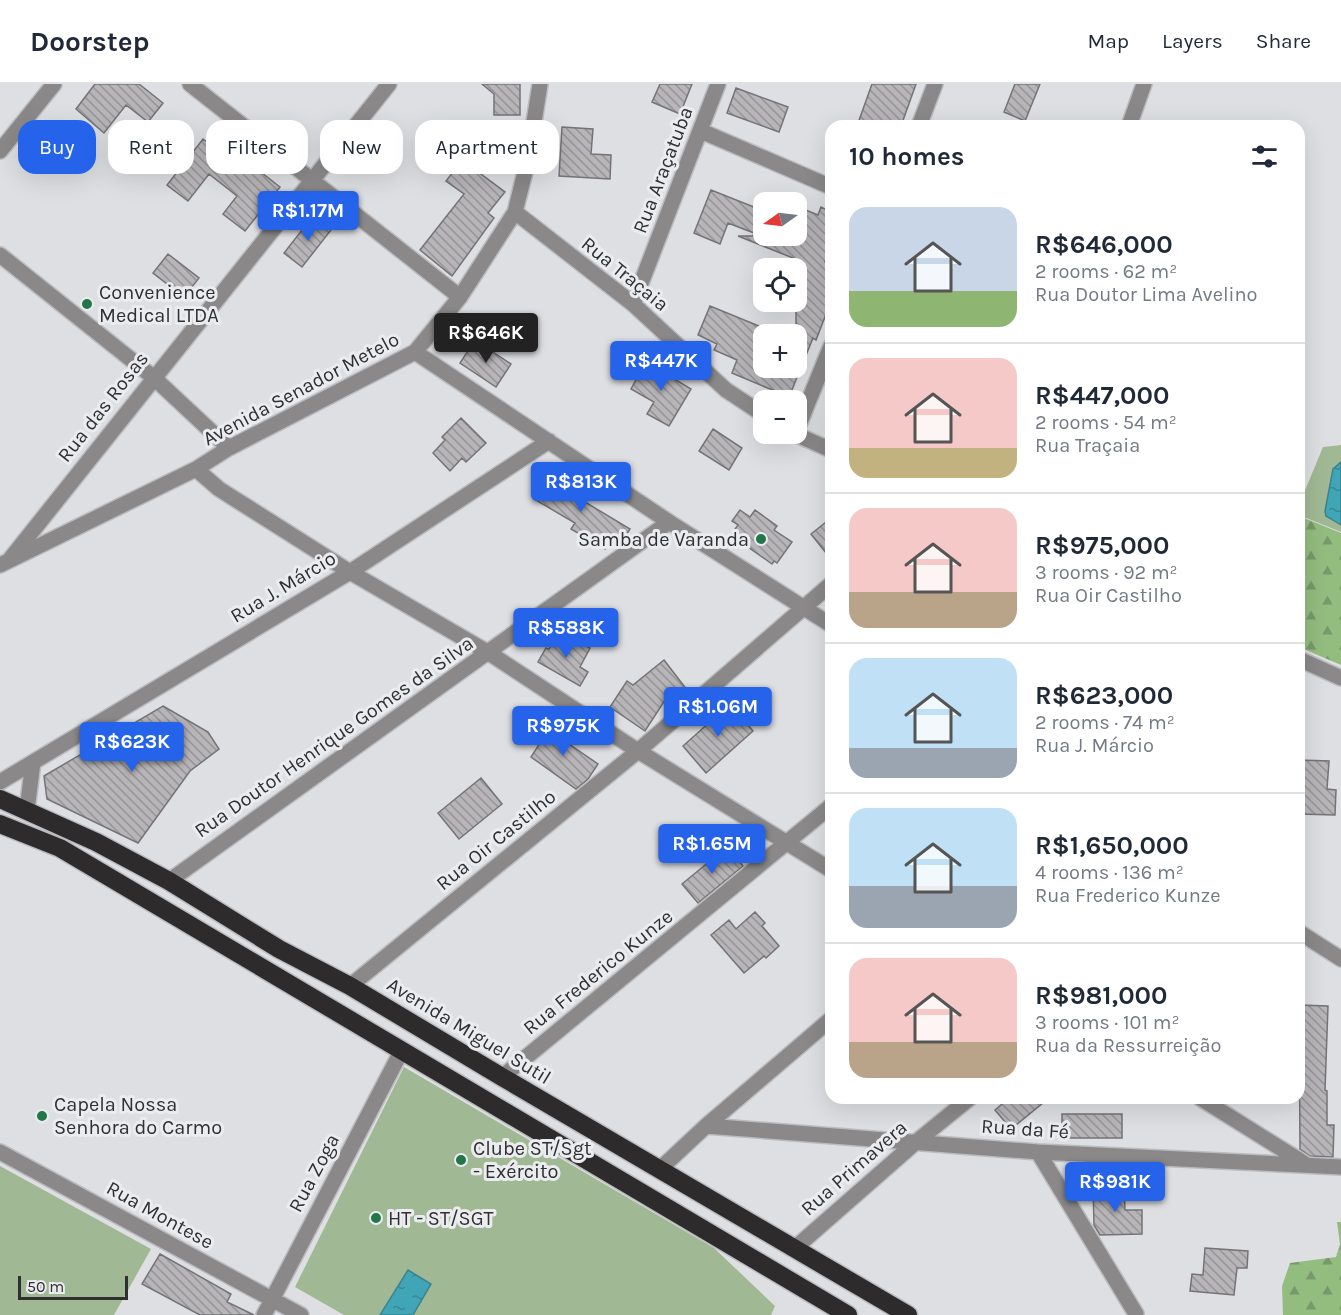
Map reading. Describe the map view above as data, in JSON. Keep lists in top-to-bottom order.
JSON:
{
  "streets": {
    "highway": ["Avenida Miguel Sutil"],
    "street": [
      "Rua Araçatuba",
      "Rua Traçaia",
      "Avenida Senador Metelo",
      "Rua das Rosas",
      "Rua J. Márcio",
      "Rua Doutor Henrique Gomes da Silva",
      "Rua Oir Castilho",
      "Rua Frederico Kunze",
      "Rua da Fé",
      "Rua Primavera",
      "Rua Zoga",
      "Rua Montese"
    ]
  },
  "crossings": [
    ["Rua Araçatuba", "Rua Traçaia"],
    ["Rua Traçaia", "Avenida Senador Metelo"],
    ["Avenida Senador Metelo", "Rua das Rosas"],
    ["Rua Doutor Henrique Gomes da Silva", "Avenida Miguel Sutil"],
    ["Rua Oir Castilho", "Avenida Miguel Sutil"],
    ["Rua Frederico Kunze", "Avenida Miguel Sutil"],
    ["Avenida Miguel Sutil", "Rua Primavera"],
    ["Rua da Fé", "Rua Primavera"],
    ["Rua Zoga", "Rua Montese"]
  ],
  "places": [
    "Convenience Medical LTDA",
    "Samba de Varanda",
    "Capela Nossa Senhora do Carmo",
    "Clube ST/Sgt - Exército",
    "HT - ST/SGT"
  ],
  "scale_bar": "50 m",
  "north": "left",
  "page": {
    "header": "Doorstep",
    "nav": ["Map", "Layers", "Share"],
    "chip": [
      "Buy",
      "Rent",
      "Filters",
      "New",
      "Apartment"
    ],
    "heading": "10 homes",
    "price": [
      "R$1.17M",
      "R$646K",
      "R$447K",
      "R$813K",
      "R$588K",
      "R$1.06M",
      "R$975K",
      "R$623K",
      "R$1.65M",
      "R$981K"
    ],
    "map_buttons": ["+", "−"],
    "list": [
      {
        "name": "R$646,000",
        "note": "2 rooms · 62 m² · Rua Doutor Lima Avelino"
      },
      {
        "name": "R$447,000",
        "note": "2 rooms · 54 m² · Rua Traçaia"
      },
      {
        "name": "R$975,000",
        "note": "3 rooms · 92 m² · Rua Oir Castilho"
      },
      {
        "name": "R$623,000",
        "note": "2 rooms · 74 m² · Rua J. Márcio"
      },
      {
        "name": "R$1,650,000",
        "note": "4 rooms · 136 m² · Rua Frederico Kunze"
      },
      {
        "name": "R$981,000",
        "note": "3 rooms · 101 m² · Rua da Ressurreição"
      }
    ],
    "scale": "50 m"
  }
}
